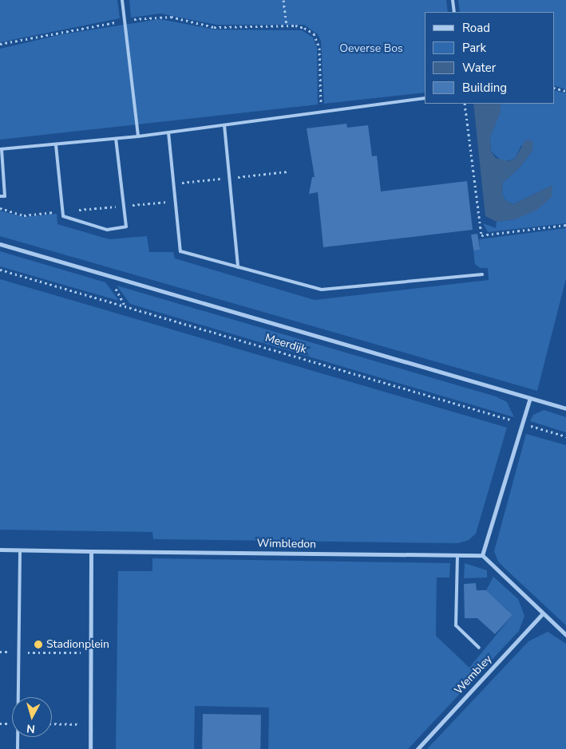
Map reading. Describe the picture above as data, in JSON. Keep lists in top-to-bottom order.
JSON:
{
  "streets": {
    "street": ["Meerdijk", "Wimbledon", "Wembley"]
  },
  "parks": ["Oeverse Bos"],
  "places": ["Stadionplein"],
  "legend": [
    "Road",
    "Park",
    "Water",
    "Building"
  ],
  "north": "bottom"
}
